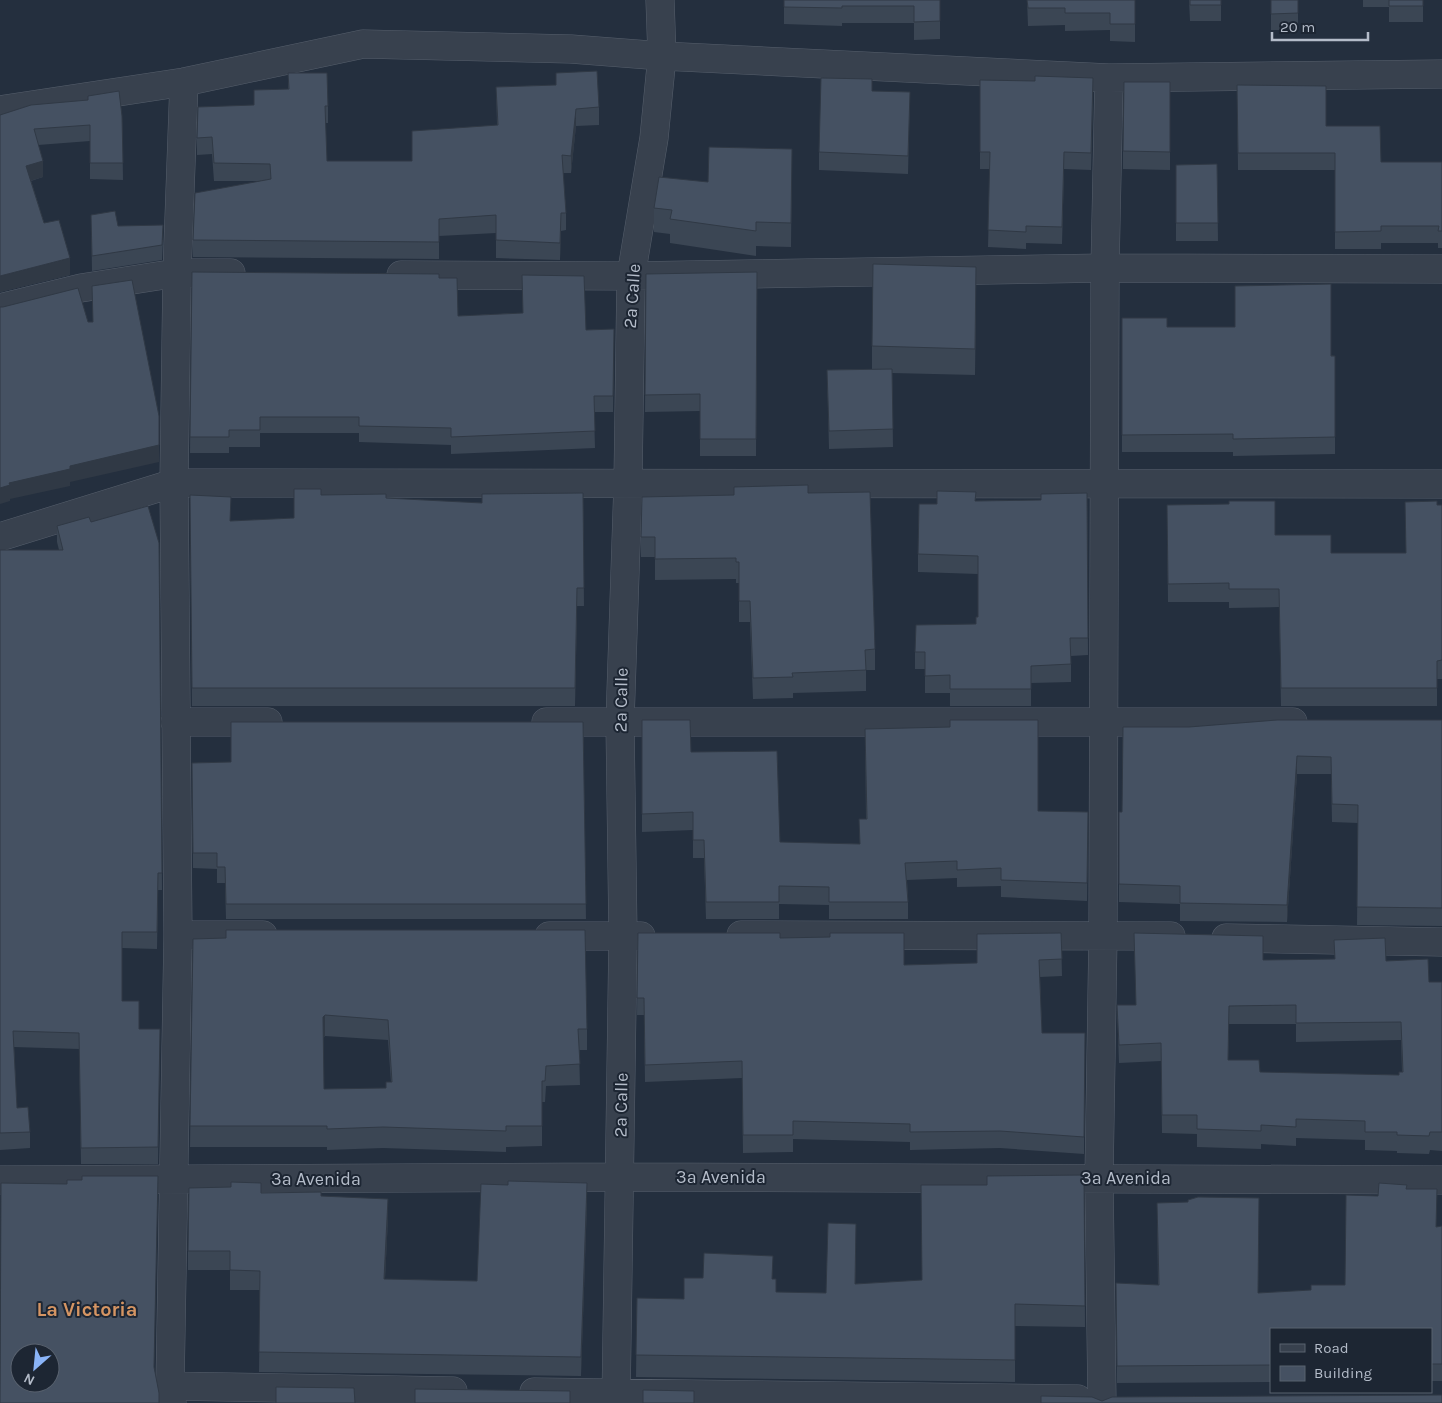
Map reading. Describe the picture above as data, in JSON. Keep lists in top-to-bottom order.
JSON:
{
  "streets": {
    "street": ["2a Calle", "3a Avenida"]
  },
  "crossings": [
    ["2a Calle", "3a Avenida"]
  ],
  "districts": ["La Victoria"],
  "legend": ["Road", "Building"],
  "scale_bar": "20 m",
  "north": "bottom left"
}
